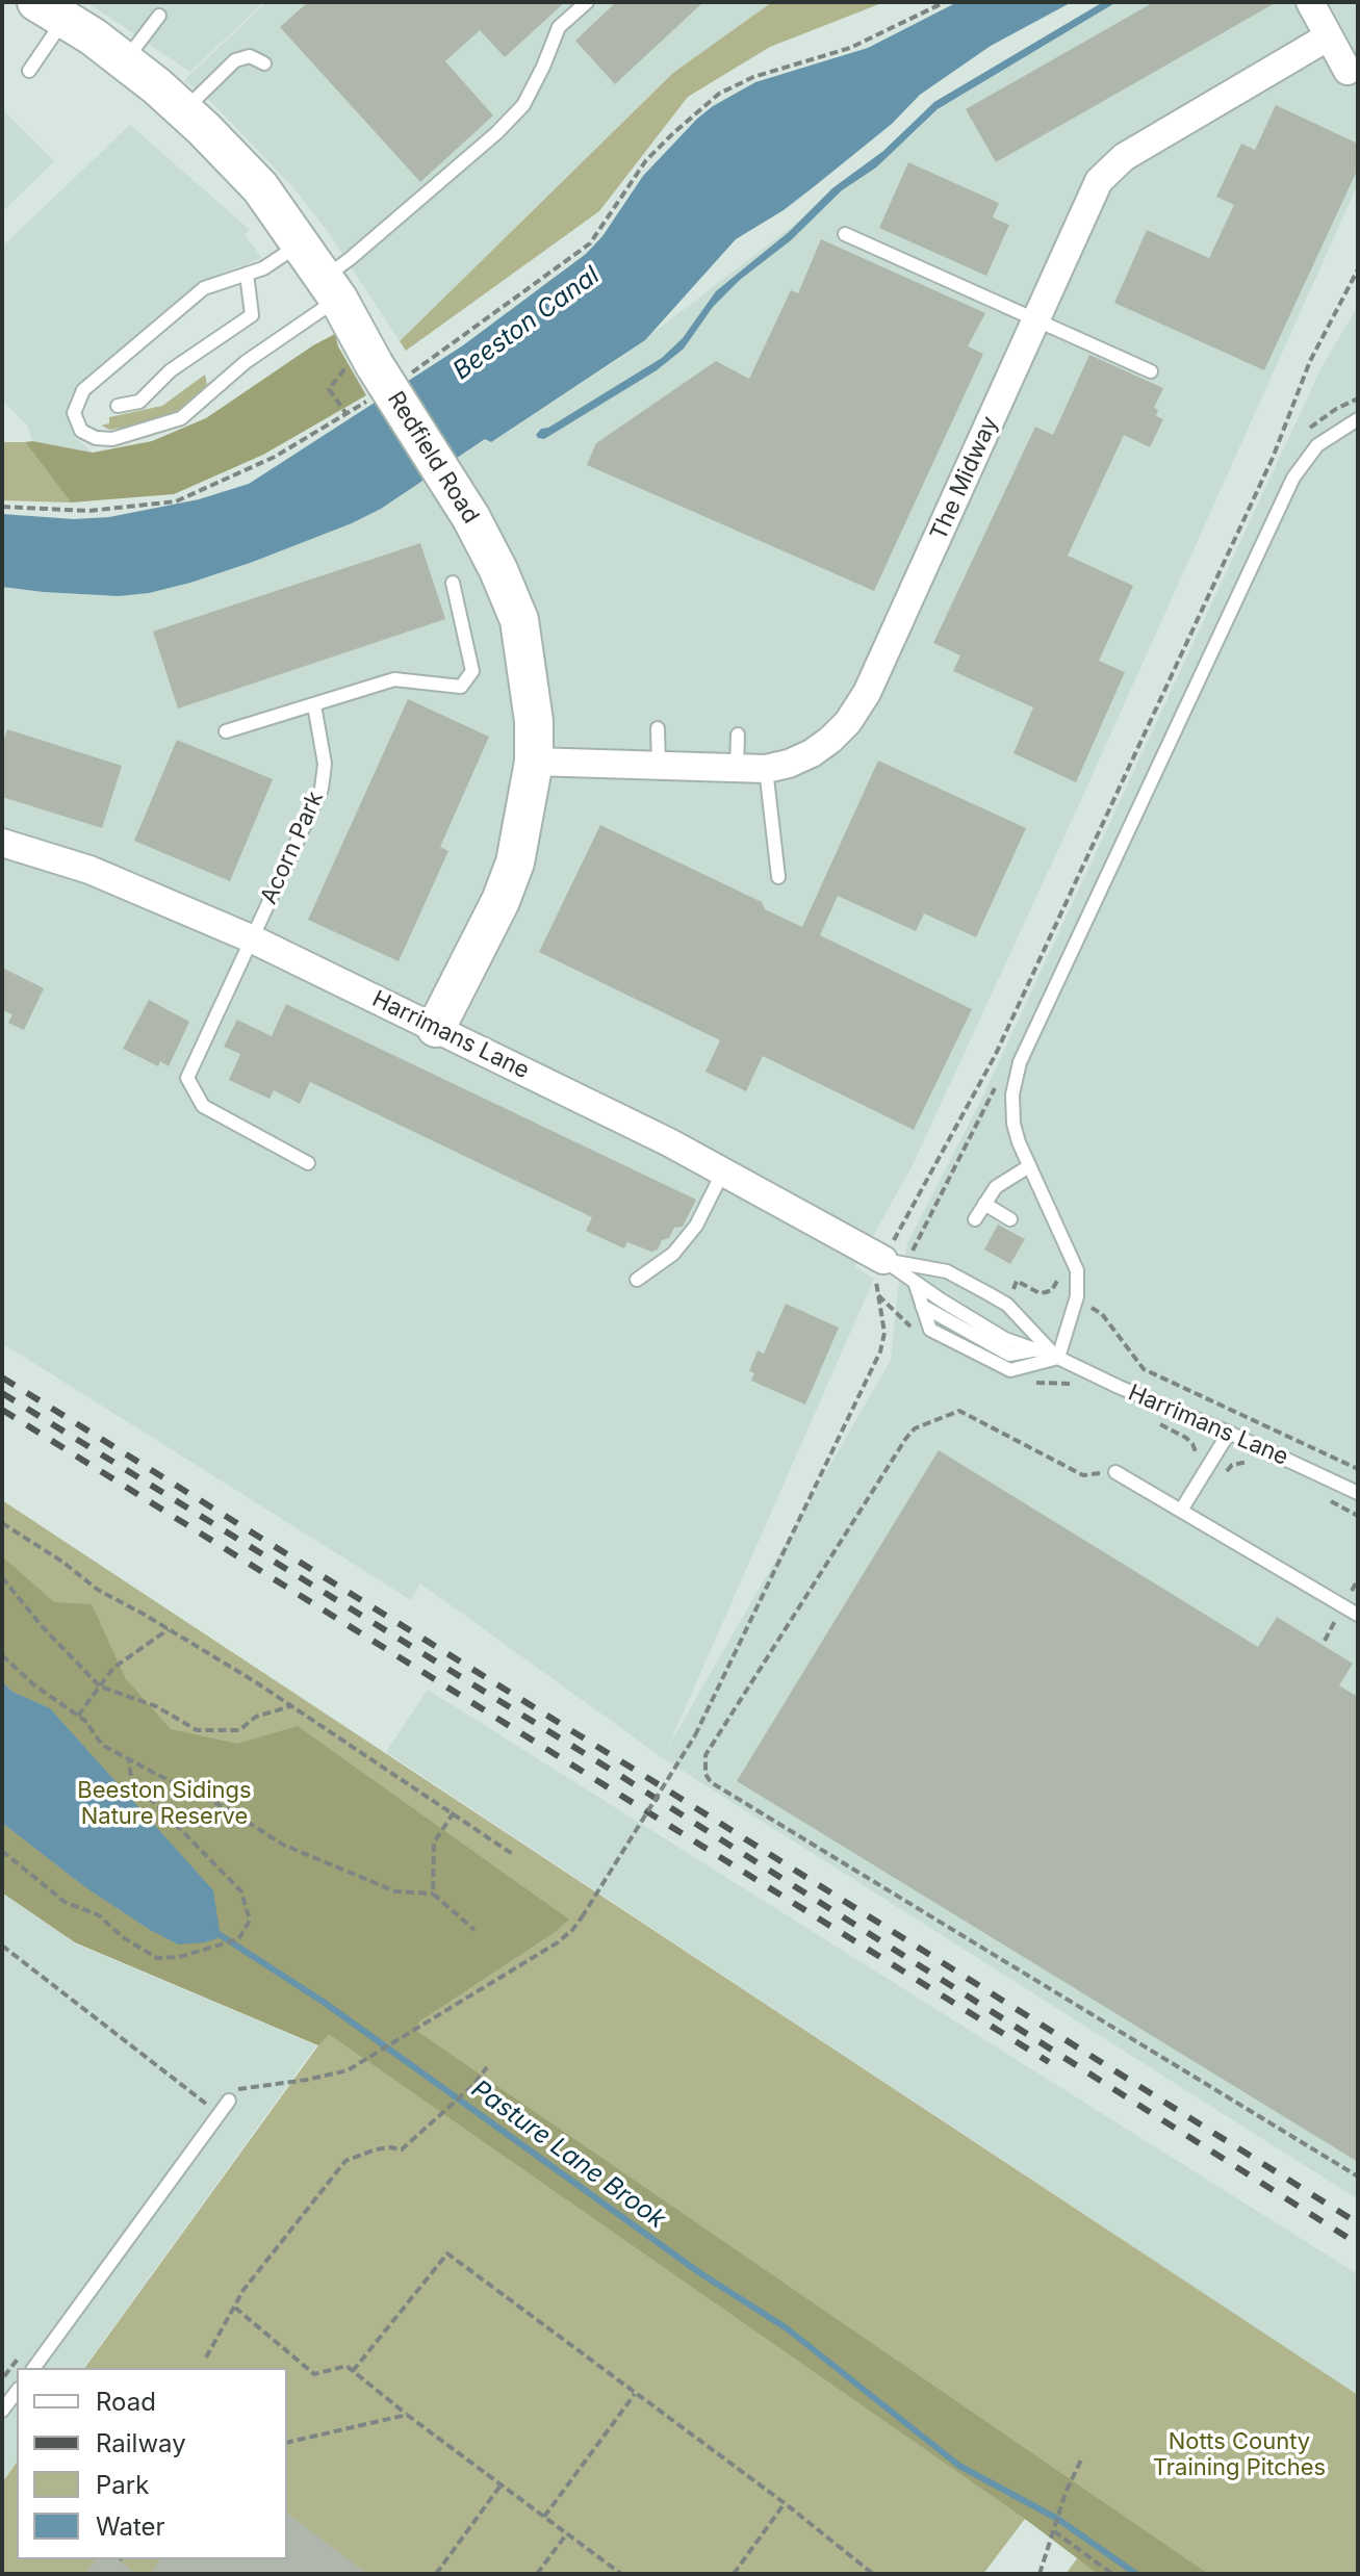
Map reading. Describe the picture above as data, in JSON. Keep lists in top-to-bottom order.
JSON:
{
  "streets": {
    "street": ["Redfield Road", "The Midway", "Harrimans Lane"],
    "lane": ["Acorn Park"]
  },
  "crossings": [
    ["Redfield Road", "The Midway"],
    ["Redfield Road", "Harrimans Lane"],
    ["Acorn Park", "Harrimans Lane"]
  ],
  "water": ["Beeston Canal", "Pasture Lane Brook"],
  "parks": ["Beeston Sidings Nature Reserve", "Notts County Training Pitches"],
  "legend": [
    "Road",
    "Railway",
    "Park",
    "Water"
  ]
}
